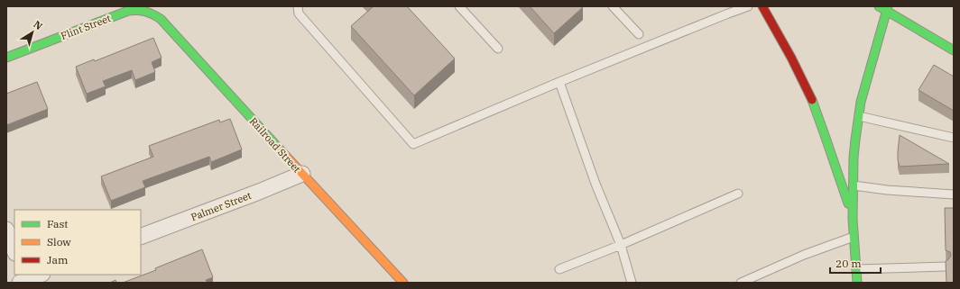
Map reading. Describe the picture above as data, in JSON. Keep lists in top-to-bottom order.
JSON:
{
  "streets": {
    "street": ["Flint Street", "Railroad Street", "Palmer Street"]
  },
  "crossings": [
    ["Flint Street", "Railroad Street"],
    ["Railroad Street", "Palmer Street"]
  ],
  "legend": ["Fast", "Slow", "Jam"],
  "scale_bar": "20 m",
  "north": "top right"
}
